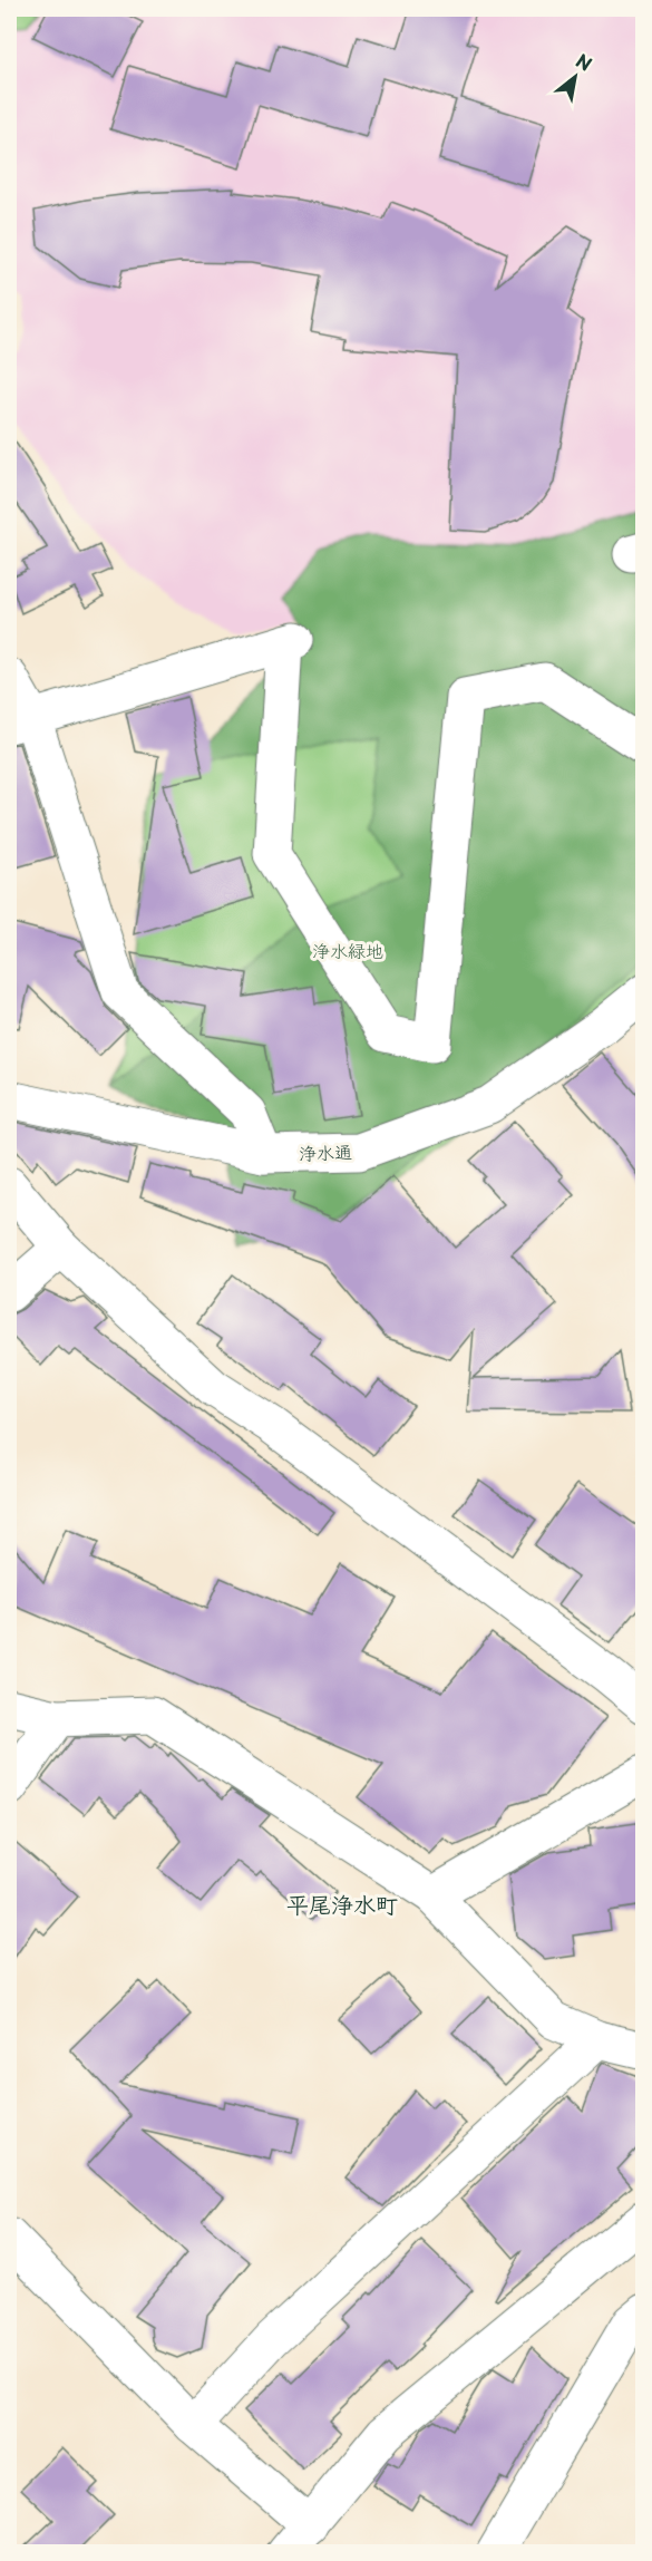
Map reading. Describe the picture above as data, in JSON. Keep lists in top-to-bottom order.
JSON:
{
  "streets": {
    "street": ["浄水通"]
  },
  "districts": ["平尾浄水町"],
  "parks": ["浄水緑地"],
  "north": "top right"
}
